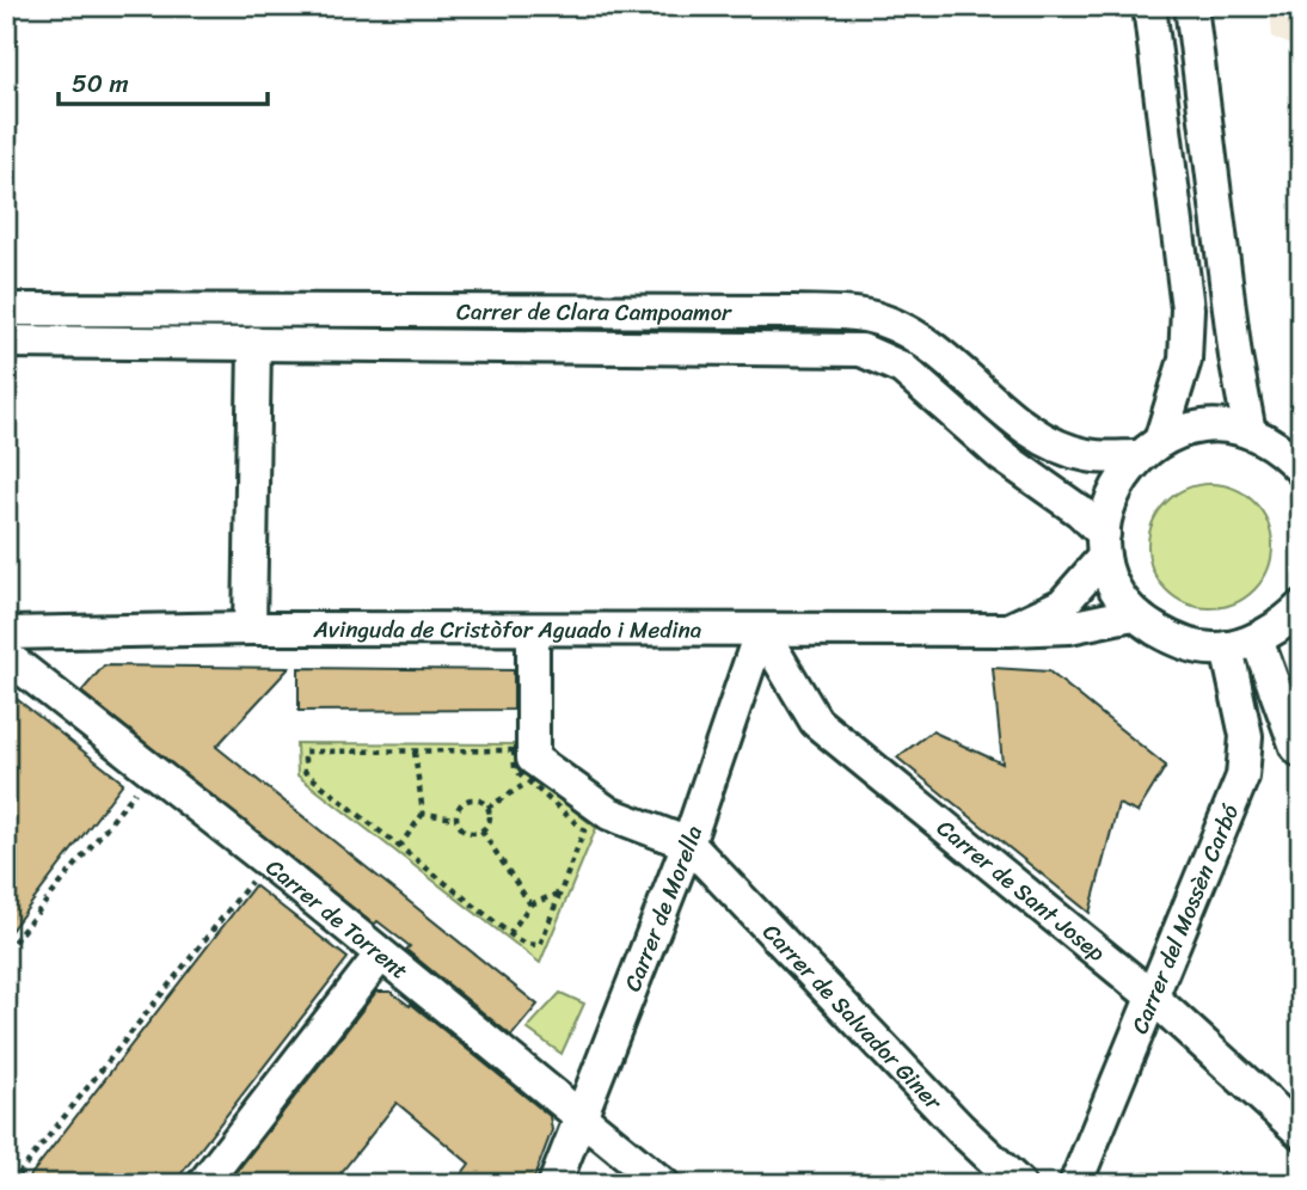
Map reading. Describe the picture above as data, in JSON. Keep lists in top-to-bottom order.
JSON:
{
  "streets": {
    "street": [
      "Carrer de Clara Campoamor",
      "Avinguda de Cristòfor Aguado i Medina",
      "Carrer de Sant Josep",
      "Carrer de Morella",
      "Carrer de Torrent",
      "Carrer del Mossèn Carbó",
      "Carrer de Salvador Giner"
    ]
  },
  "crossings": [
    ["Carrer de Clara Campoamor", "Avinguda de Cristòfor Aguado i Medina"],
    ["Avinguda de Cristòfor Aguado i Medina", "Carrer de Sant Josep"],
    ["Avinguda de Cristòfor Aguado i Medina", "Carrer de Morella"],
    ["Carrer de Sant Josep", "Carrer de Morella"],
    ["Carrer de Sant Josep", "Carrer del Mossèn Carbó"],
    ["Carrer de Morella", "Carrer de Torrent"],
    ["Carrer de Morella", "Carrer de Salvador Giner"]
  ],
  "scale_bar": "50 m"
}
